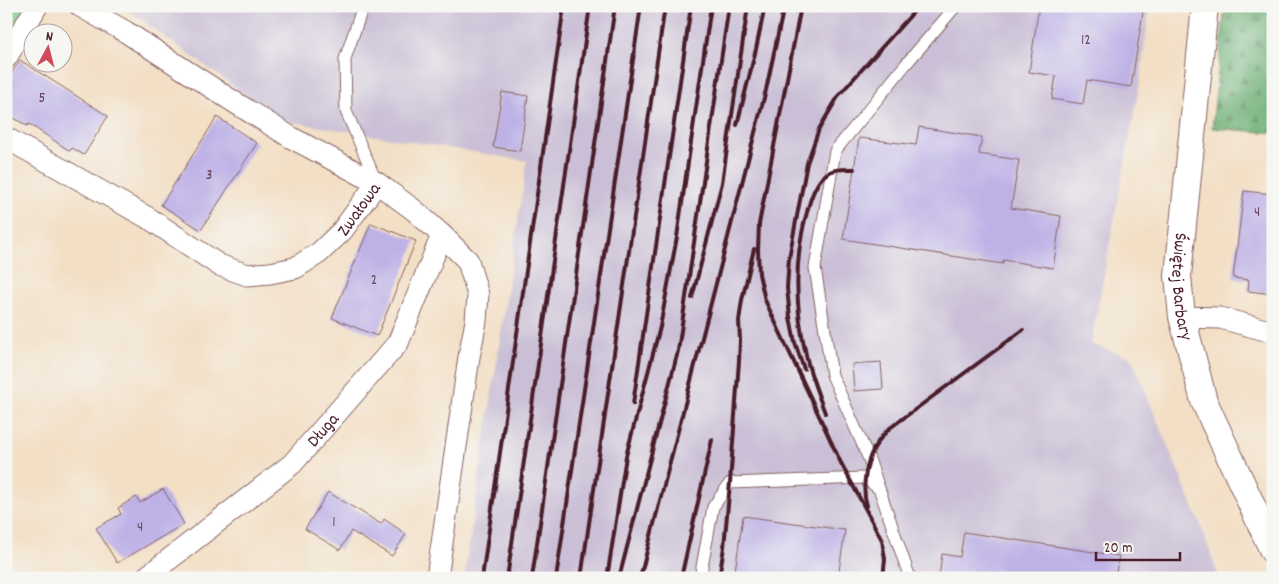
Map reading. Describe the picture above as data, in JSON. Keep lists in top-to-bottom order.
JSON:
{
  "streets": {
    "street": ["Zwałowa", "Świętej Barbary", "Długa"]
  },
  "crossings": [
    ["Zwałowa", "Długa"]
  ],
  "house_numbers": [
    "12",
    "5",
    "3",
    "4",
    "2",
    "1",
    "4"
  ],
  "scale_bar": "20 m",
  "north": "top"
}
